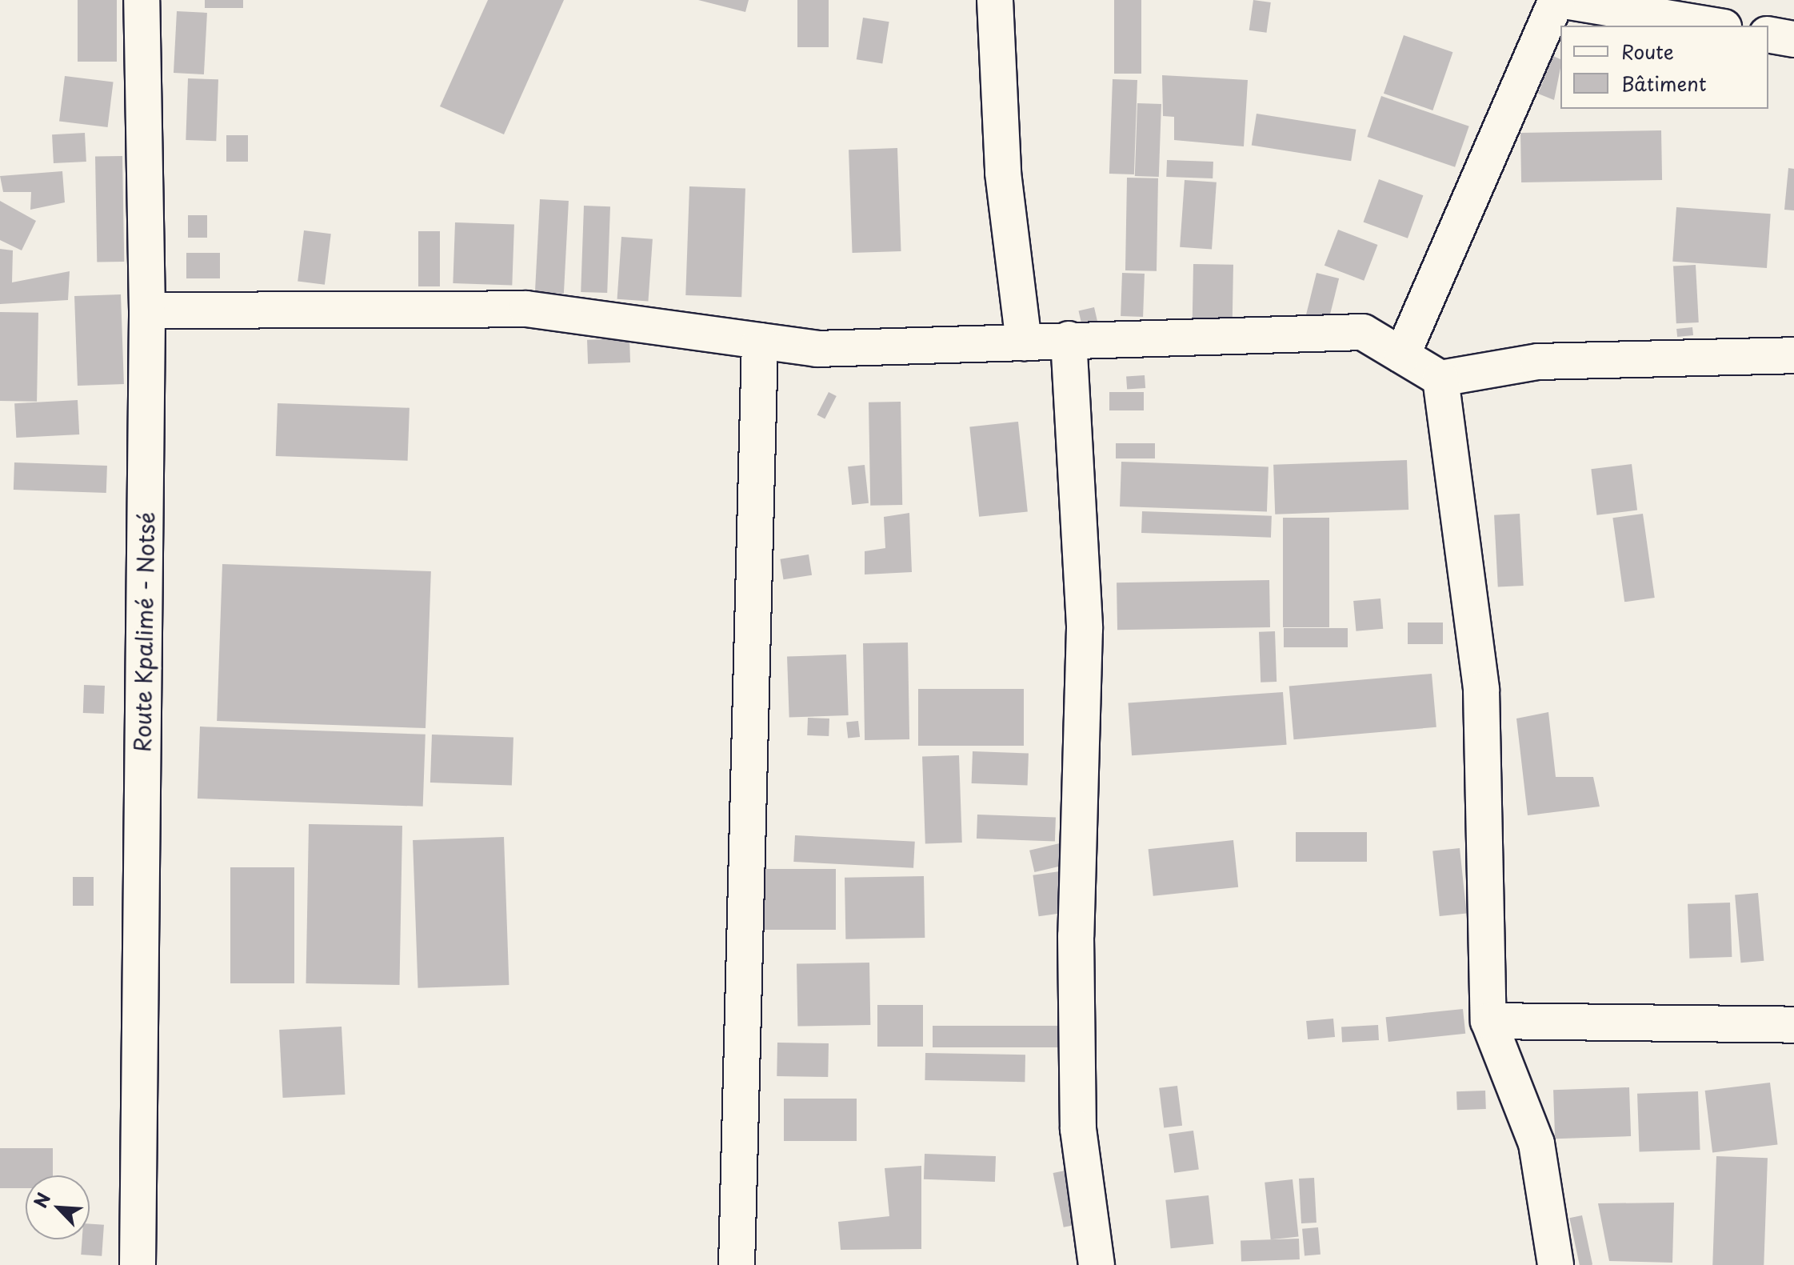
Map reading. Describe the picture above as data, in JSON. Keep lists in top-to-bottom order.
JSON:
{
  "streets": {
    "street": ["Route Kpalimé - Notsé"]
  },
  "legend": ["Route", "Bâtiment"],
  "north": "top left"
}
